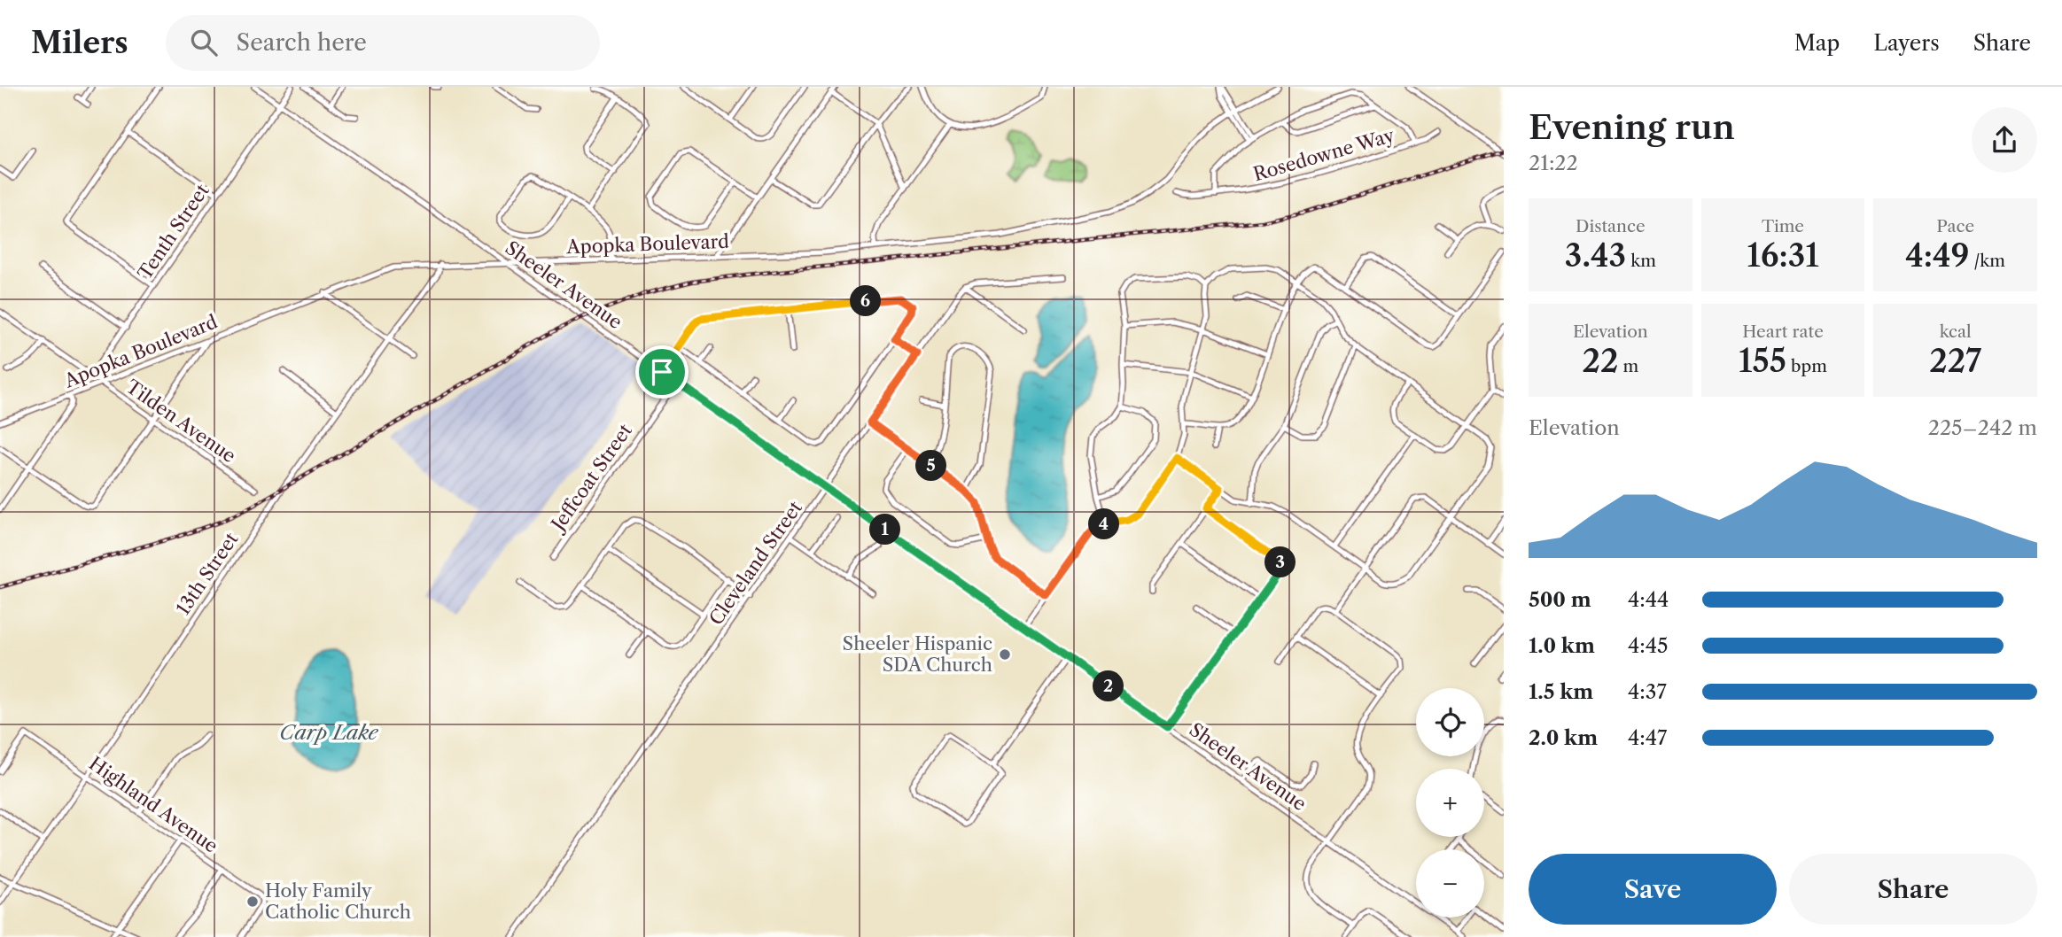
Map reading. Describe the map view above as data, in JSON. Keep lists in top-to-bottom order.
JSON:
{
  "streets": {
    "street": [
      "Rosedowne Way",
      "Tenth Street",
      "Apopka Boulevard",
      "Sheeler Avenue",
      "Tilden Avenue",
      "Jeffcoat Street",
      "Cleveland Street",
      "13th Street",
      "Highland Avenue"
    ]
  },
  "crossings": [
    ["Tenth Street", "Sheeler Avenue"],
    ["Tenth Street", "Tilden Avenue"],
    ["Apopka Boulevard", "Sheeler Avenue"],
    ["Apopka Boulevard", "Tilden Avenue"],
    ["Apopka Boulevard", "13th Street"],
    ["Sheeler Avenue", "Jeffcoat Street"],
    ["Sheeler Avenue", "Cleveland Street"],
    ["13th Street", "Highland Avenue"]
  ],
  "water": ["Carp Lake"],
  "places": ["Sheeler Hispanic SDA Church", "Holy Family Catholic Church"],
  "page": {
    "header": "Milers",
    "search": "Search here",
    "nav": ["Map", "Layers", "Share"],
    "heading": ["Evening run", "21:22"],
    "stats": [
      ["Distance", "3.43 km"],
      ["Time", "16:31"],
      ["Pace", "4:49 /km"],
      ["Elevation", "22 m"],
      ["Heart rate", "155 bpm"],
      ["kcal", "227"]
    ],
    "pins": [
      "6",
      "5",
      "4",
      "1",
      "3",
      "2"
    ],
    "chart": ["Elevation", "225–242 m"],
    "list": [
      {
        "name": "500 m",
        "note": "4:44"
      },
      {
        "name": "1.0 km",
        "note": "4:45"
      },
      {
        "name": "1.5 km",
        "note": "4:37"
      },
      {
        "name": "2.0 km",
        "note": "4:47"
      }
    ],
    "map_buttons": ["+", "−"],
    "buttons": ["Save", "Share"]
  }
}
